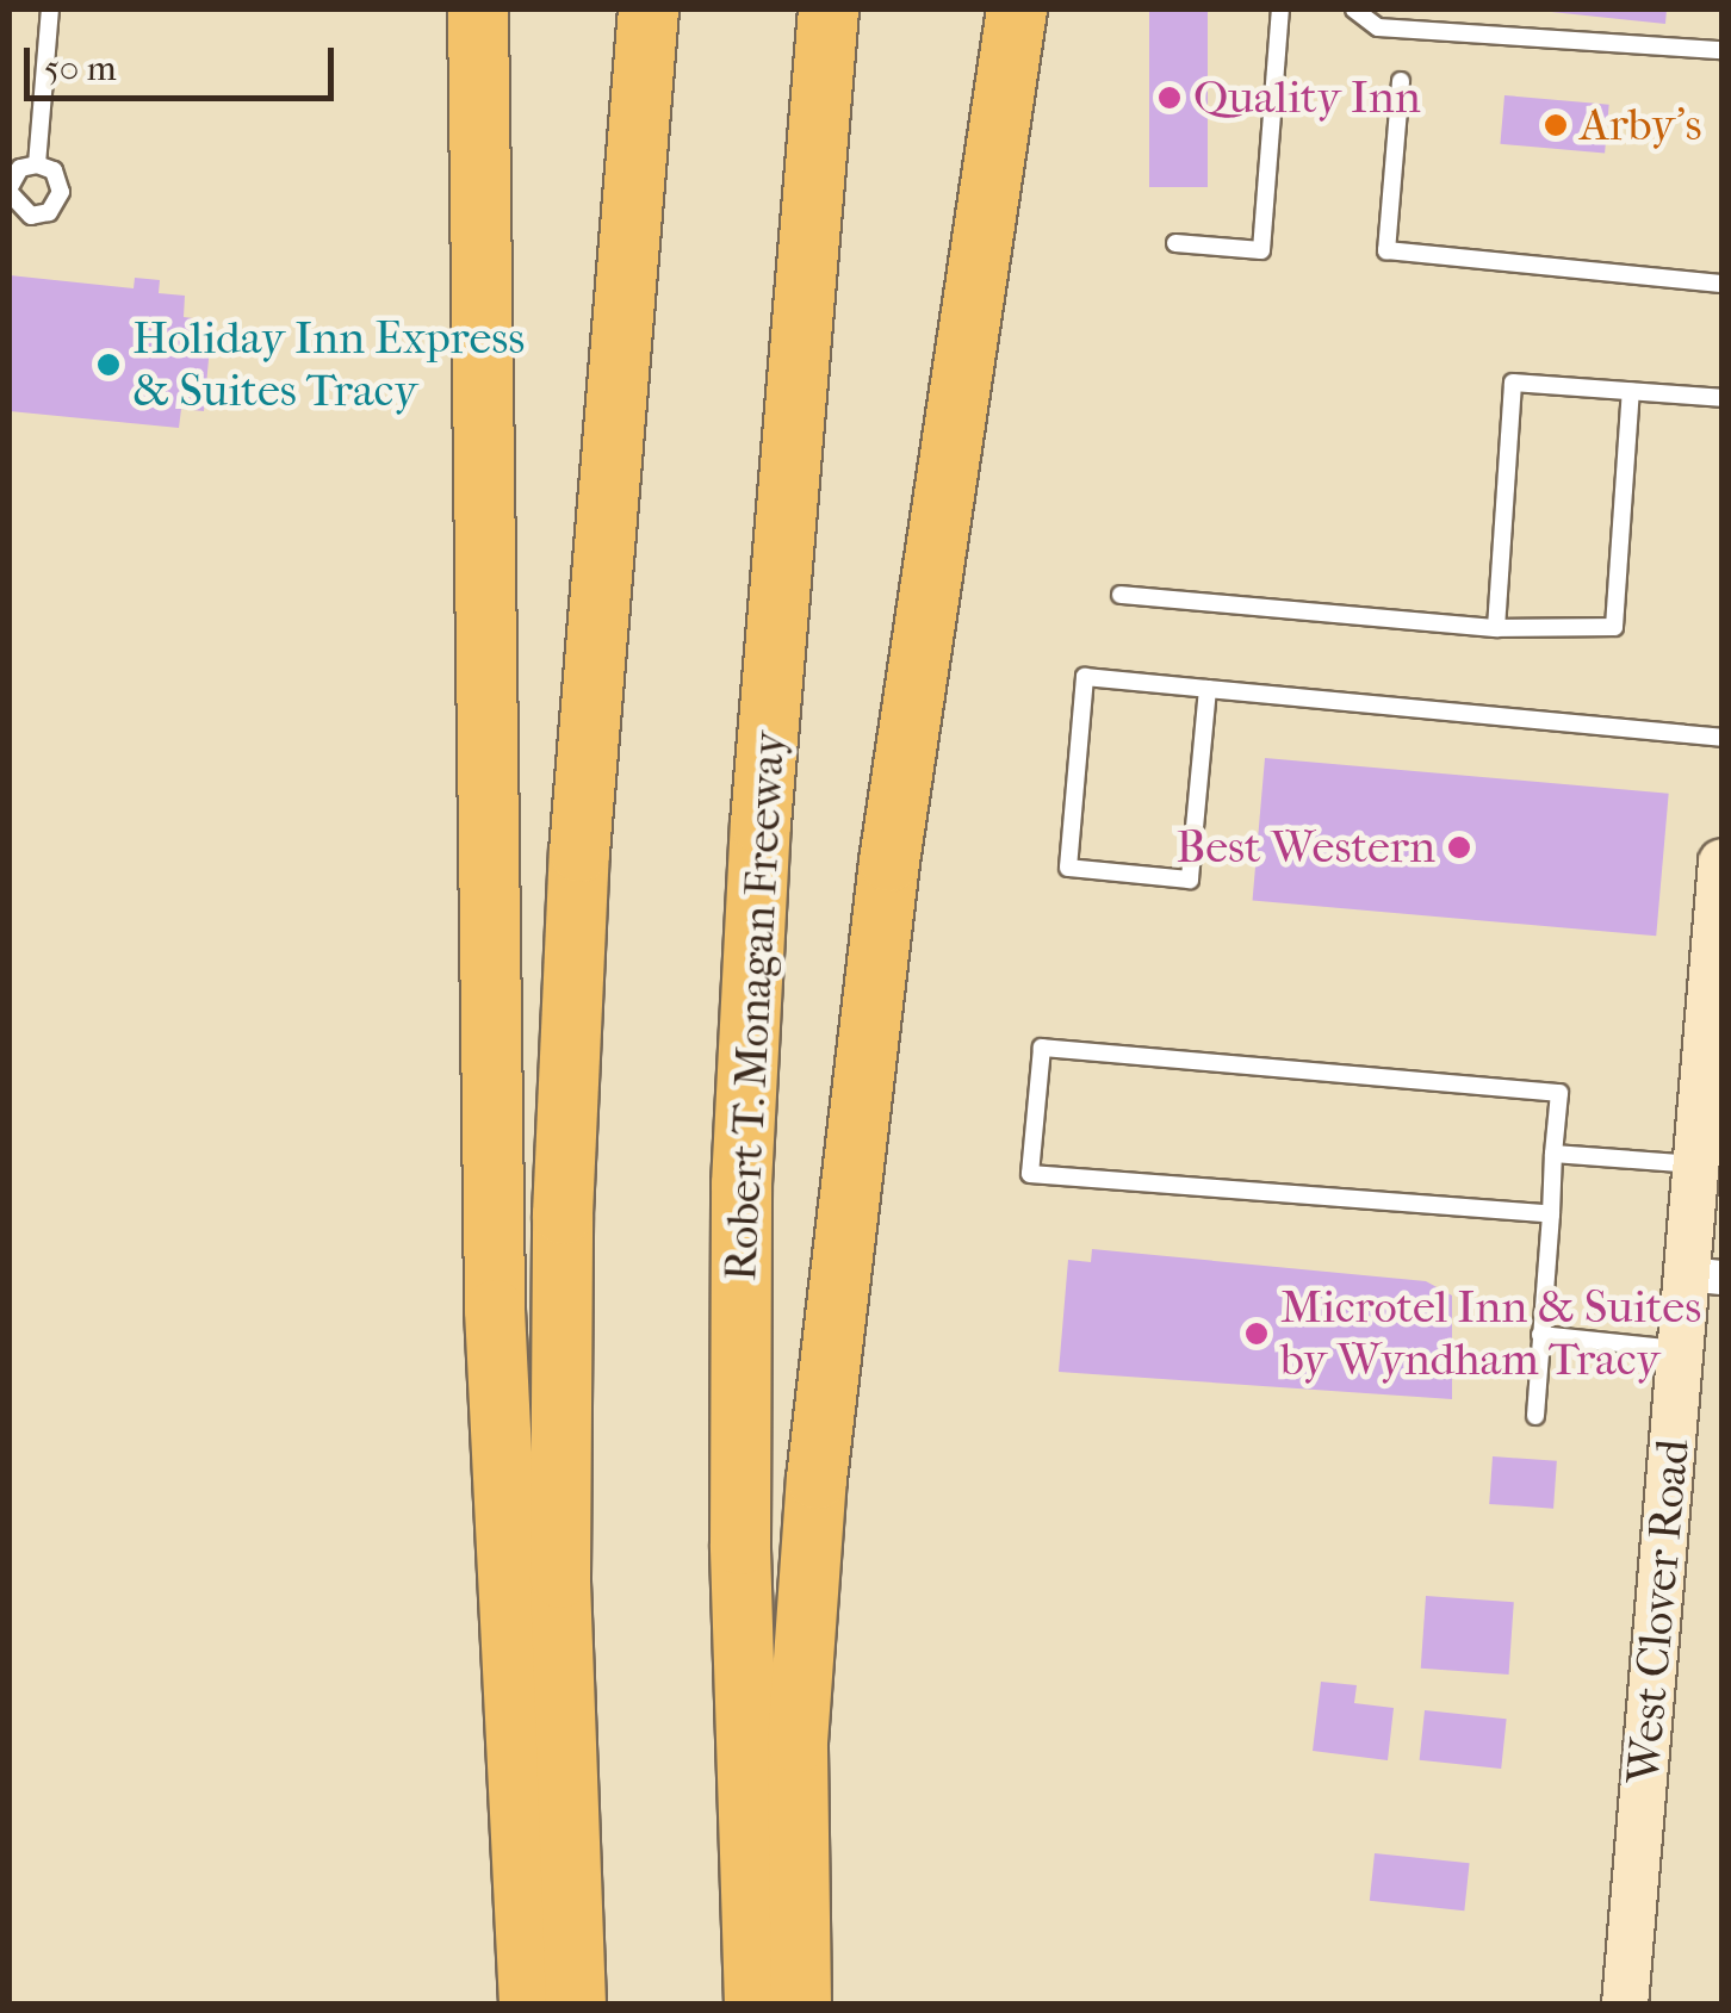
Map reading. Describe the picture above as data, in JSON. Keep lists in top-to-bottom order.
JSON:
{
  "streets": {
    "highway": ["Robert T. Monagan Freeway"],
    "street": ["West Clover Road"]
  },
  "places": [
    "Quality Inn",
    "Arby's",
    "Holiday Inn Express & Suites Tracy",
    "Best Western",
    "Microtel Inn & Suites by Wyndham Tracy"
  ],
  "scale_bar": "50 m"
}
